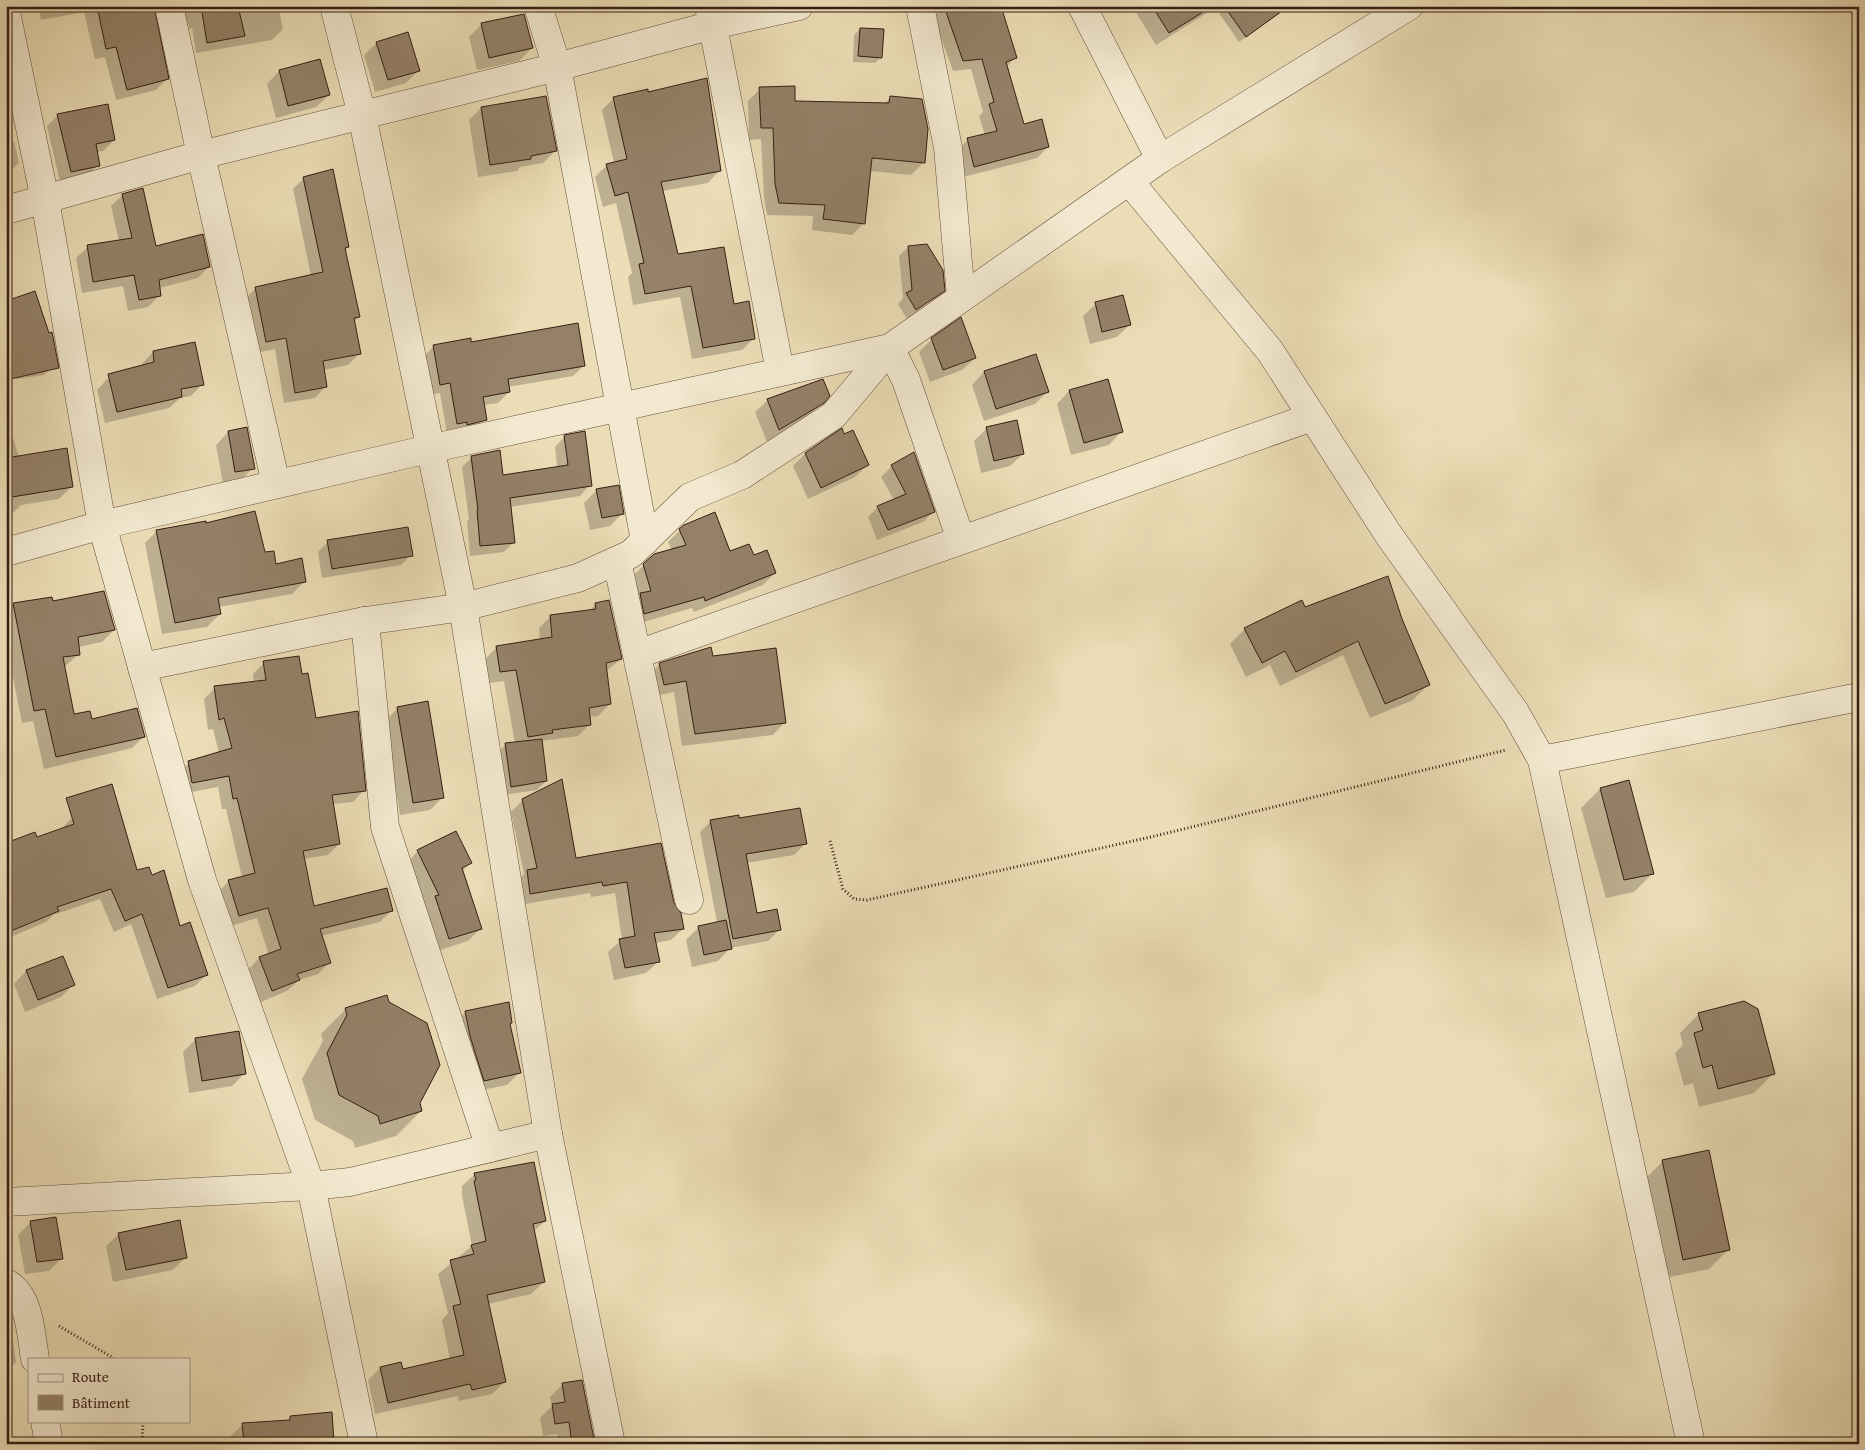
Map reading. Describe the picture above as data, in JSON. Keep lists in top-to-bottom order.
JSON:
{
  "legend": ["Route", "Bâtiment"]
}
